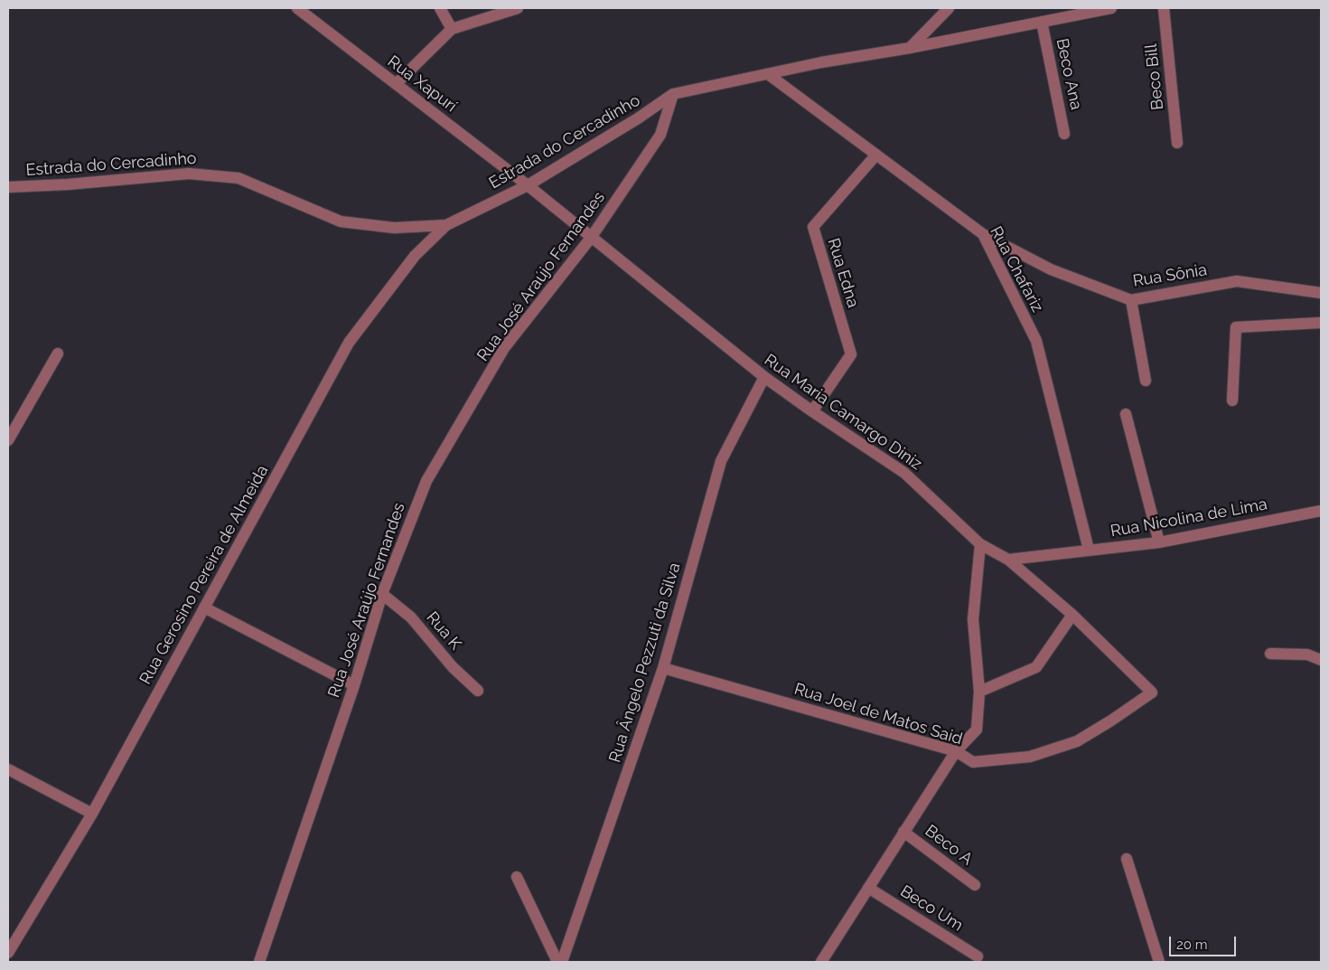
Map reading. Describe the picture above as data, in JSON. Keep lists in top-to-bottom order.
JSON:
{
  "streets": {
    "street": [
      "Beco Ana",
      "Beco Bill",
      "Rua Xapurí",
      "Estrada do Cercadinho",
      "Rua Chafariz",
      "Rua Edna",
      "Rua Sônia",
      "Rua José Araújo Fernandes",
      "Rua Maria Camargo Diniz",
      "Rua Nicolina de Lima",
      "Rua Gerosino Pereira de Almeida",
      "Rua K",
      "Rua Ângelo Pezzuti da Silva",
      "Rua Joel de Matos Said",
      "Beco A",
      "Beco Um"
    ]
  },
  "crossings": [
    ["Beco Ana", "Estrada do Cercadinho"],
    ["Rua Xapurí", "Estrada do Cercadinho"],
    ["Rua Xapurí", "Rua Maria Camargo Diniz"],
    ["Estrada do Cercadinho", "Rua Chafariz"],
    ["Estrada do Cercadinho", "Rua José Araújo Fernandes"],
    ["Estrada do Cercadinho", "Rua Maria Camargo Diniz"],
    ["Estrada do Cercadinho", "Rua Gerosino Pereira de Almeida"],
    ["Rua Chafariz", "Rua Edna"],
    ["Rua Chafariz", "Rua Sônia"],
    ["Rua Chafariz", "Rua Nicolina de Lima"],
    ["Rua Edna", "Rua Maria Camargo Diniz"],
    ["Rua José Araújo Fernandes", "Rua Maria Camargo Diniz"],
    ["Rua José Araújo Fernandes", "Rua K"],
    ["Rua Maria Camargo Diniz", "Rua Nicolina de Lima"],
    ["Rua Maria Camargo Diniz", "Rua Ângelo Pezzuti da Silva"],
    ["Rua Maria Camargo Diniz", "Rua Joel de Matos Said"],
    ["Rua Ângelo Pezzuti da Silva", "Rua Joel de Matos Said"]
  ],
  "scale_bar": "20 m"
}
